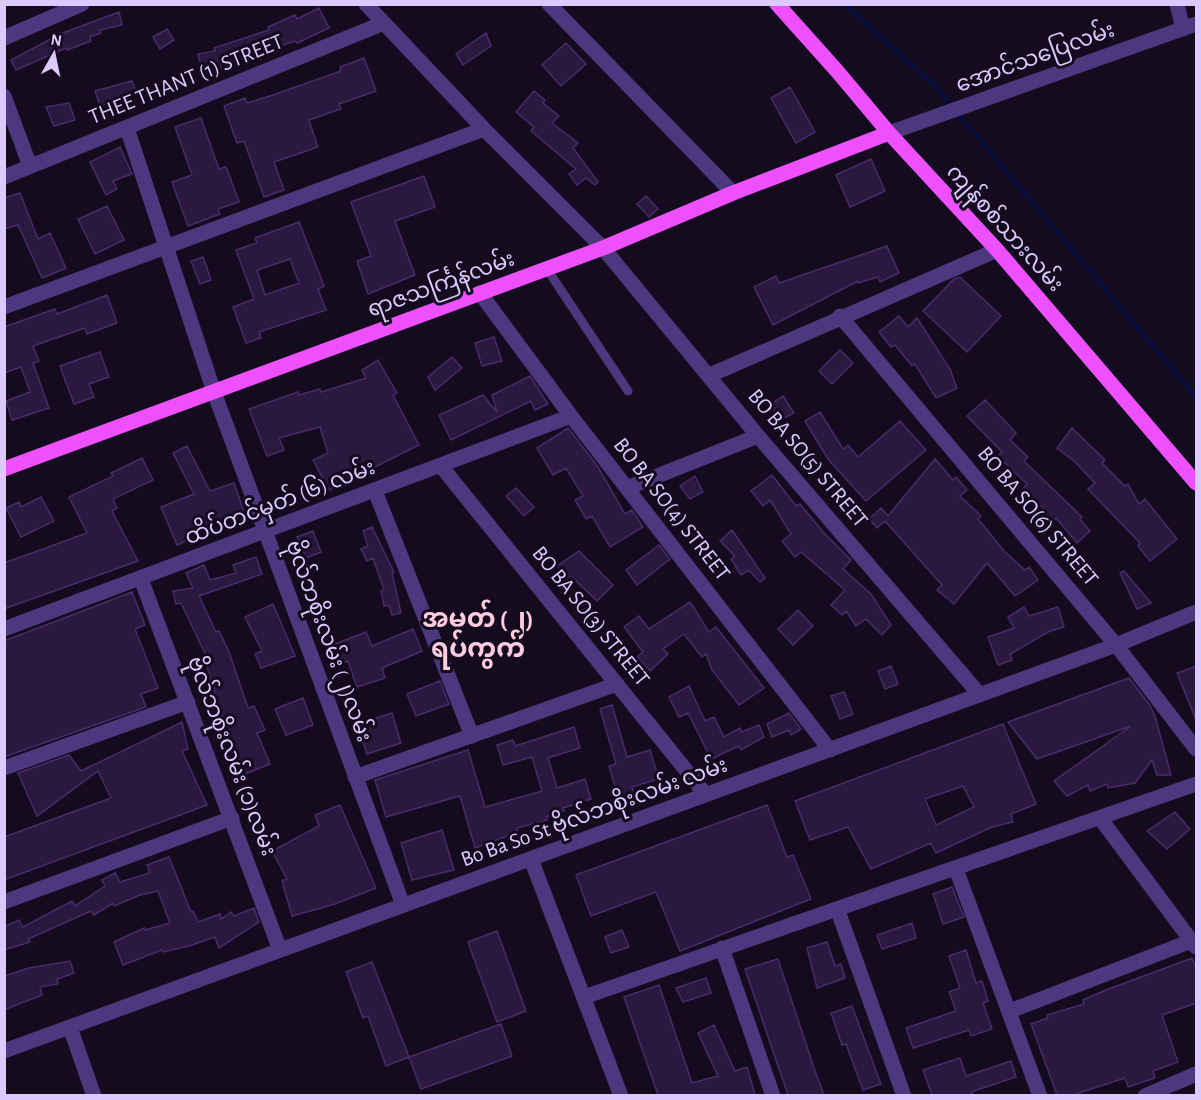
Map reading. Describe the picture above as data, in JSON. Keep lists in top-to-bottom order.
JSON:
{
  "streets": {
    "main road": ["ကျန်စစ်သားလမ်း", "ရာဇသင်္ကြန်လမ်း"],
    "street": [
      "အောင်သပြေလမ်း",
      "THEE THANT (1) STREET",
      "BO BA SO(5) STREET",
      "ထိပ်တင်မှတ် (၆) လမ်း",
      "BO BA SO(4) STREET",
      "BO BA SO(6) STREET",
      "BO BA SO(3) STREET",
      "ဗိုလ်ဘစိုးလမ်း (၂)လမ်း",
      "ဗိုလ်ဘစိုးလမ်း (၁)လမ်း",
      "Bo Ba So St ဗိုလ်ဘစိုးလမ်း လမ်း"
    ]
  },
  "crossings": [
    ["အောင်သပြေလမ်း", "ကျန်စစ်သားလမ်း"],
    ["အောင်သပြေလမ်း", "ရာဇသင်္ကြန်လမ်း"],
    ["THEE THANT (1) STREET", "BO BA SO(5) STREET"],
    ["THEE THANT (1) STREET", "ဗိုလ်ဘစိုးလမ်း (၂)လမ်း"],
    ["ကျန်စစ်သားလမ်း", "ရာဇသင်္ကြန်လမ်း"],
    ["ရာဇသင်္ကြန်လမ်း", "BO BA SO(5) STREET"],
    ["ရာဇသင်္ကြန်လမ်း", "BO BA SO(4) STREET"],
    ["ရာဇသင်္ကြန်လမ်း", "ဗိုလ်ဘစိုးလမ်း (၂)လမ်း"],
    ["BO BA SO(5) STREET", "Bo Ba So St ဗိုလ်ဘစိုးလမ်း လမ်း"],
    ["ထိပ်တင်မှတ် (၆) လမ်း", "BO BA SO(4) STREET"],
    ["ထိပ်တင်မှတ် (၆) လမ်း", "BO BA SO(3) STREET"],
    ["ထိပ်တင်မှတ် (၆) လမ်း", "ဗိုလ်ဘစိုးလမ်း (၂)လမ်း"],
    ["ထိပ်တင်မှတ် (၆) လမ်း", "ဗိုလ်ဘစိုးလမ်း (၁)လမ်း"],
    ["BO BA SO(4) STREET", "Bo Ba So St ဗိုလ်ဘစိုးလမ်း လမ်း"],
    ["BO BA SO(6) STREET", "Bo Ba So St ဗိုလ်ဘစိုးလမ်း လမ်း"],
    ["BO BA SO(3) STREET", "Bo Ba So St ဗိုလ်ဘစိုးလမ်း လမ်း"],
    ["ဗိုလ်ဘစိုးလမ်း (၂)လမ်း", "Bo Ba So St ဗိုလ်ဘစိုးလမ်း လမ်း"],
    ["ဗိုလ်ဘစိုးလမ်း (၁)လမ်း", "Bo Ba So St ဗိုလ်ဘစိုးလမ်း လမ်း"]
  ],
  "districts": ["အမှတ် (၂) ရပ်ကွက်"],
  "north": "top"
}
